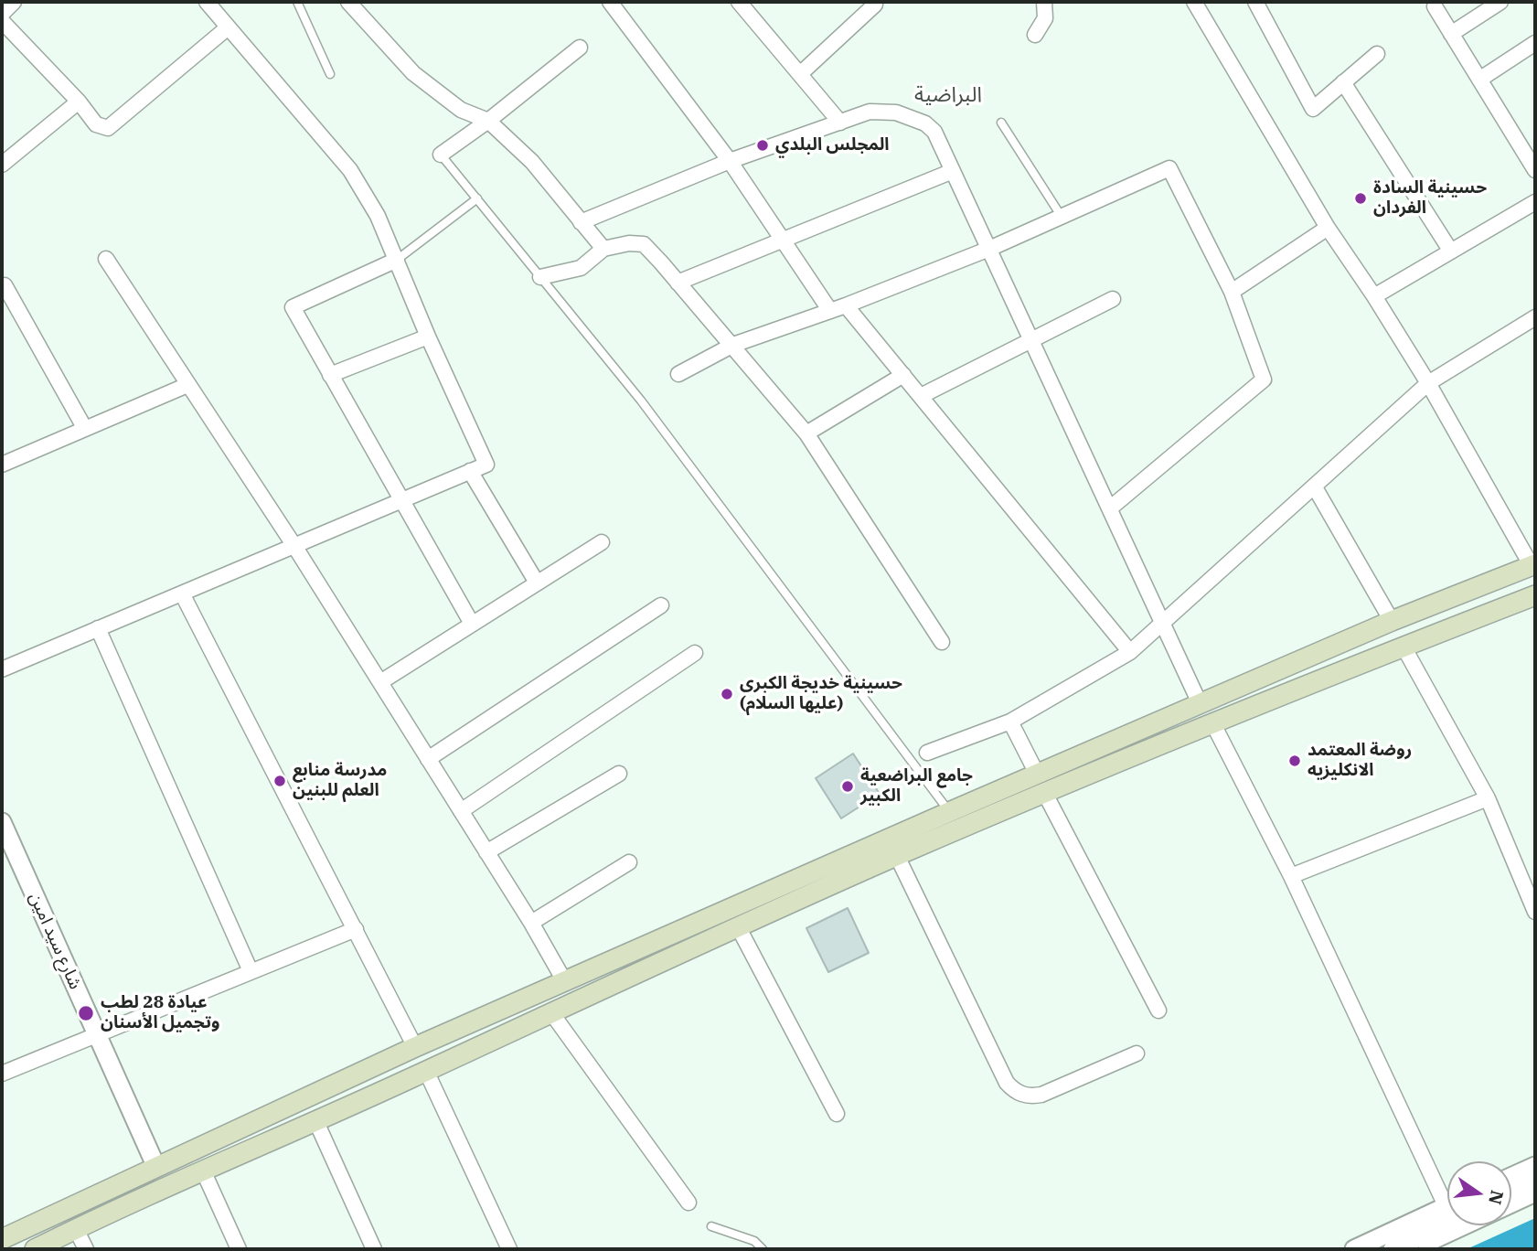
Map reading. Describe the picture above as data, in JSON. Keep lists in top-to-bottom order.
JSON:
{
  "streets": {
    "street": ["شارع سيد امين"]
  },
  "districts": ["البراضية"],
  "places": [
    "المجلس البلدي",
    "حسينية السادة الفردان",
    "حسينية خديجة الكبرى (عليها السلام)",
    "روضة المعتمد الانكليزيه",
    "مدرسة منابع العلم للبنين",
    "جامع البراضعية الكبير",
    "عيادة 28 لطب وتجميل الأسنان"
  ],
  "north": "right"
}
